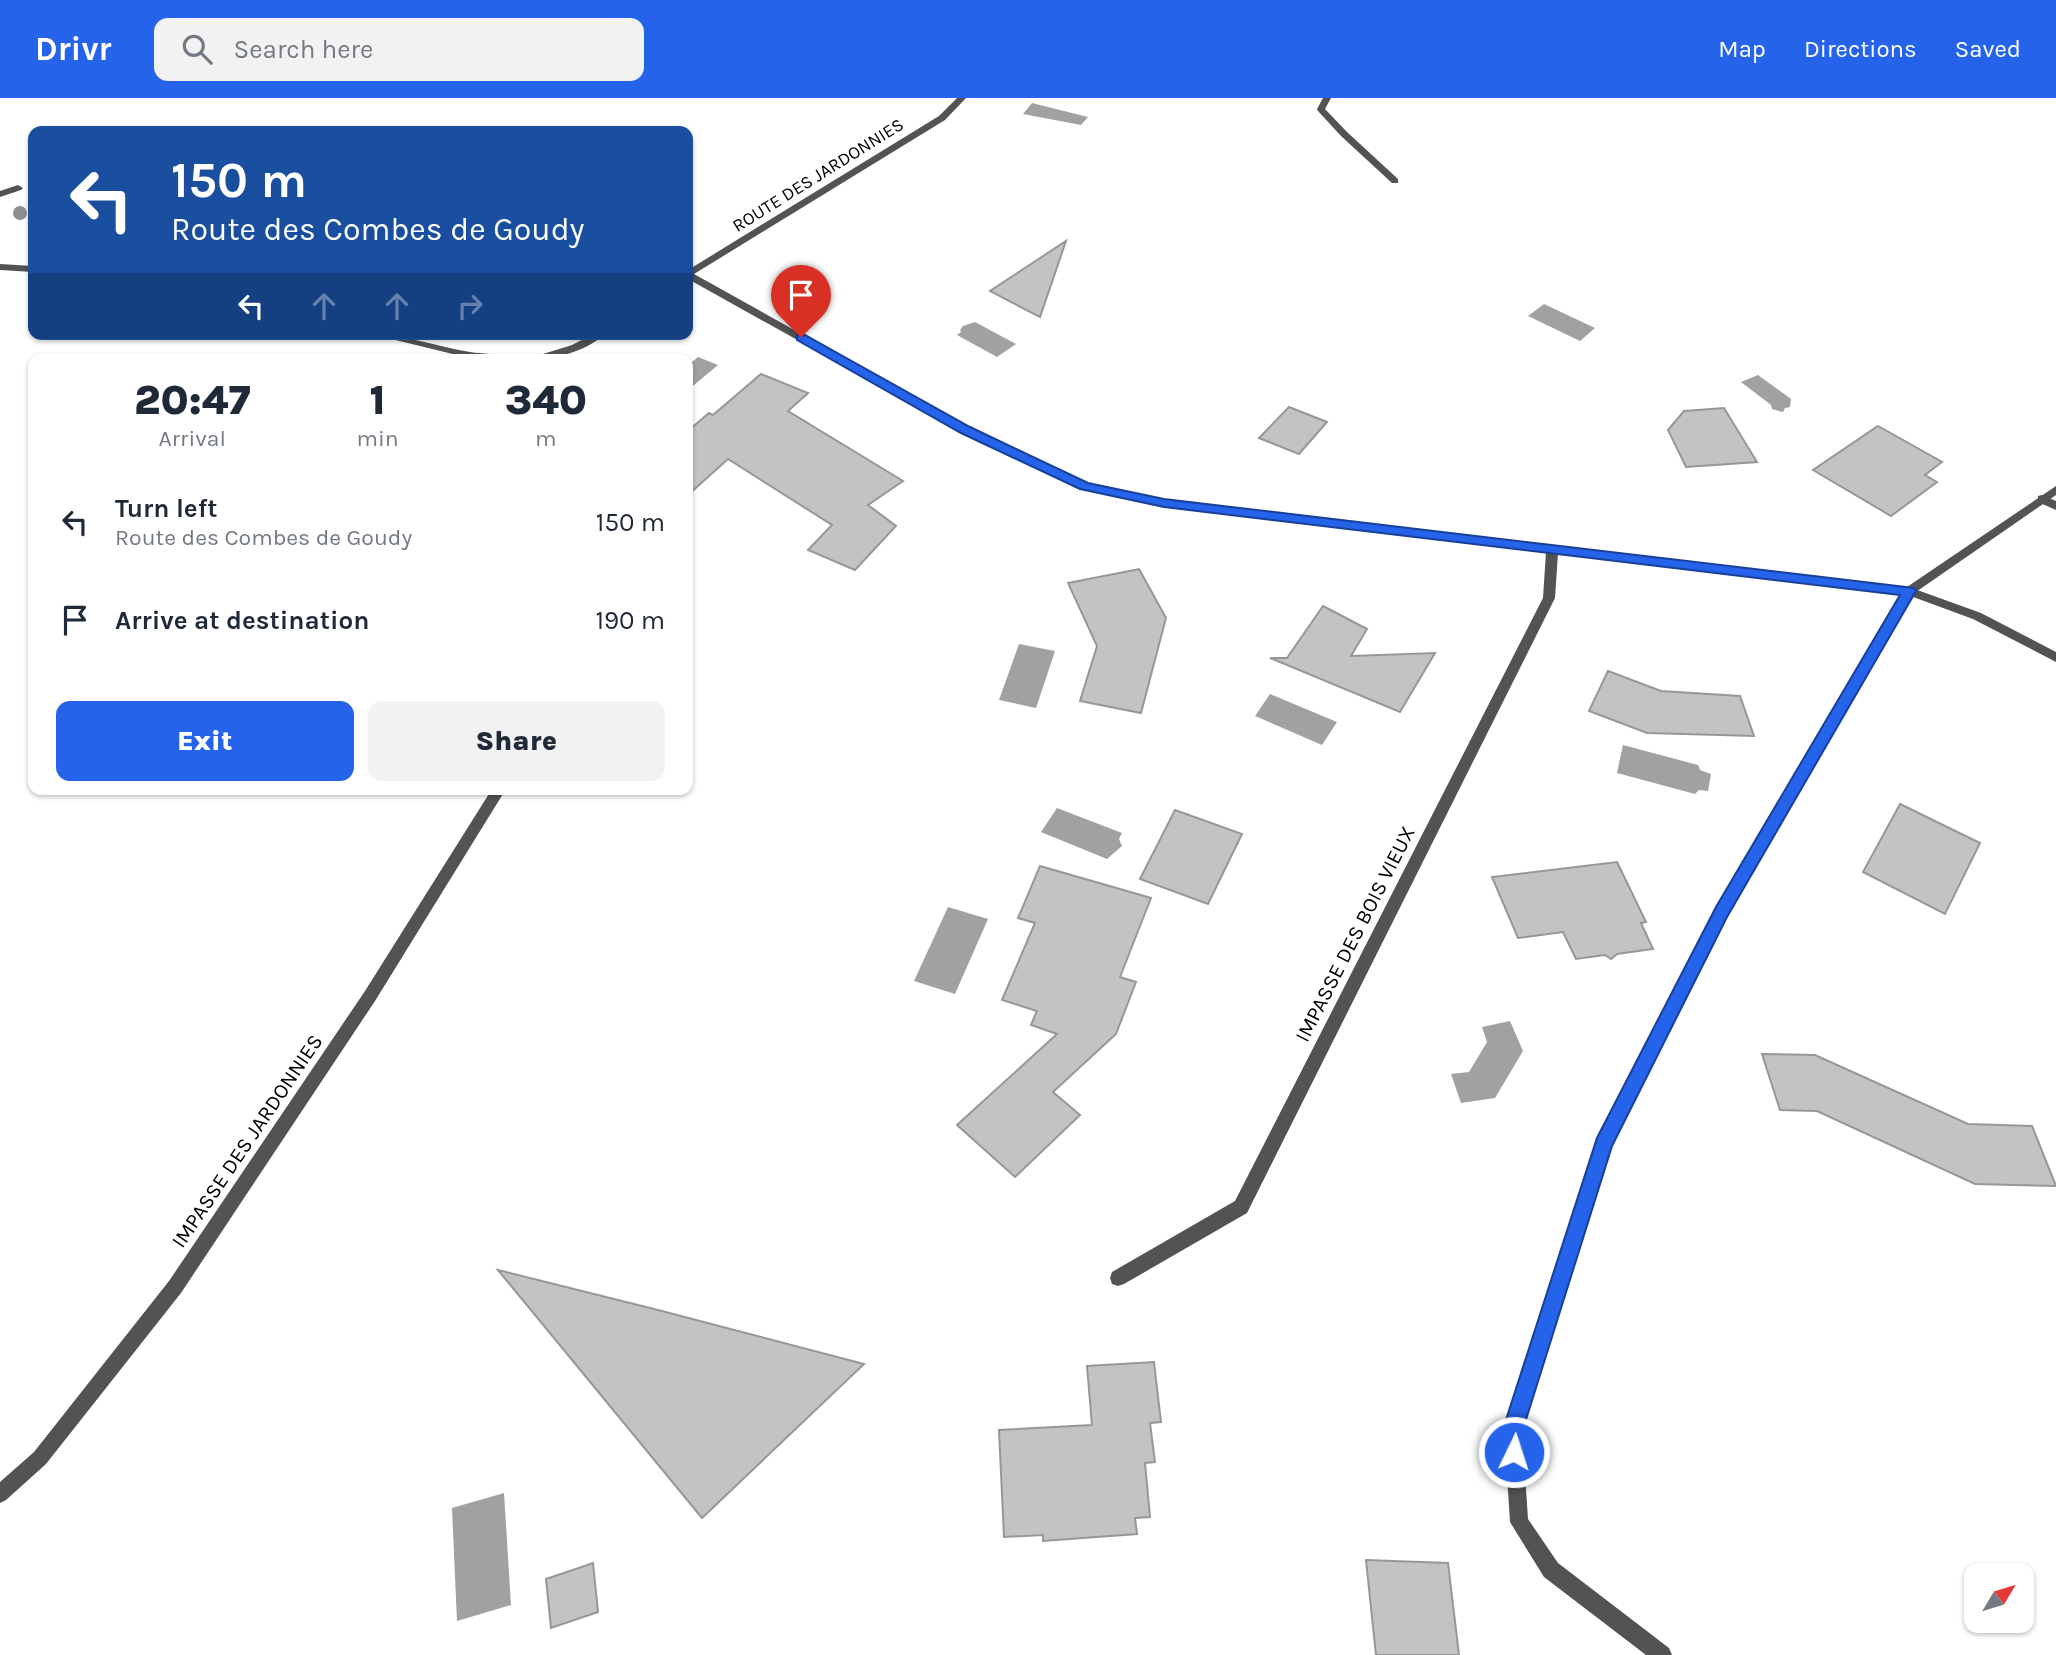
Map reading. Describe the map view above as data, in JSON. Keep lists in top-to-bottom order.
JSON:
{
  "streets": {
    "street": ["ROUTE DES JARDONNIES", "IMPASSE DES BOIS VIEUX", "IMPASSE DES JARDONNIES"]
  },
  "north": "top right",
  "page": {
    "header": "Drivr",
    "search": "Search here",
    "nav": ["Map", "Directions", "Saved"],
    "turn": ["150 m", "Route des Combes de Goudy"],
    "eta": [
      "20:47",
      "Arrival",
      "1",
      "min",
      "340",
      "m"
    ],
    "list": [
      {
        "name": "Turn left",
        "note": "Route des Combes de Goudy",
        "value": "150 m"
      },
      {
        "name": "Arrive at destination",
        "value": "190 m"
      }
    ],
    "buttons": ["Exit", "Share"]
  }
}
